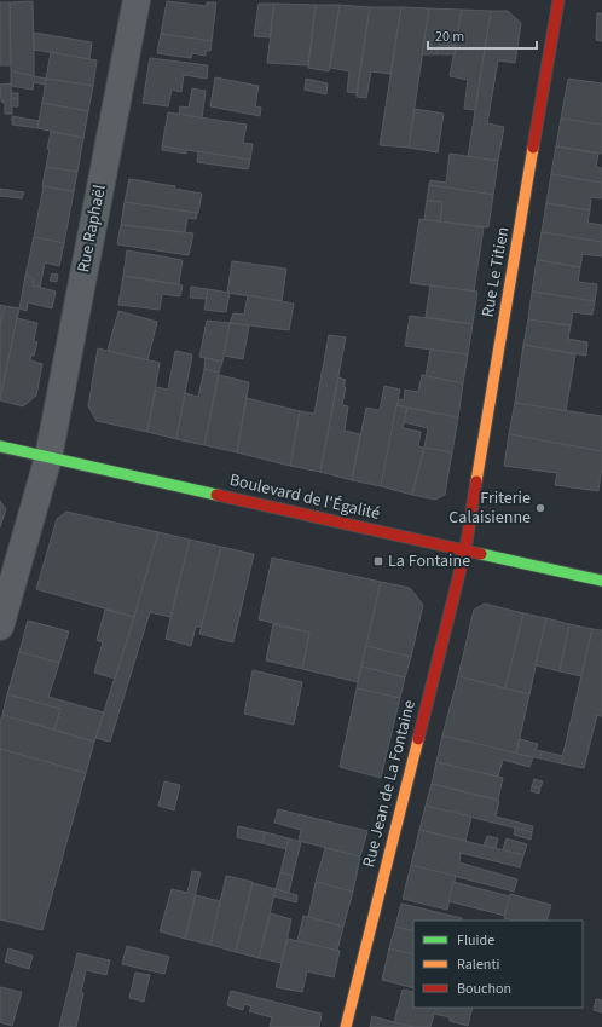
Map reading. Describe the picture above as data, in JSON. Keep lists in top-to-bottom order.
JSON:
{
  "streets": {
    "street": [
      "Rue Raphaël",
      "Rue Le Titien",
      "Boulevard de l'Égalité",
      "Rue Jean de La Fontaine"
    ]
  },
  "crossings": [
    ["Rue Raphaël", "Boulevard de l'Égalité"],
    ["Rue Le Titien", "Boulevard de l'Égalité"],
    ["Rue Le Titien", "Rue Jean de La Fontaine"],
    ["Boulevard de l'Égalité", "Rue Jean de La Fontaine"]
  ],
  "places": {
    "other": ["Friterie Calaisienne"],
    "transit": ["La Fontaine"]
  },
  "legend": ["Fluide", "Ralenti", "Bouchon"],
  "scale_bar": "20 m"
}
